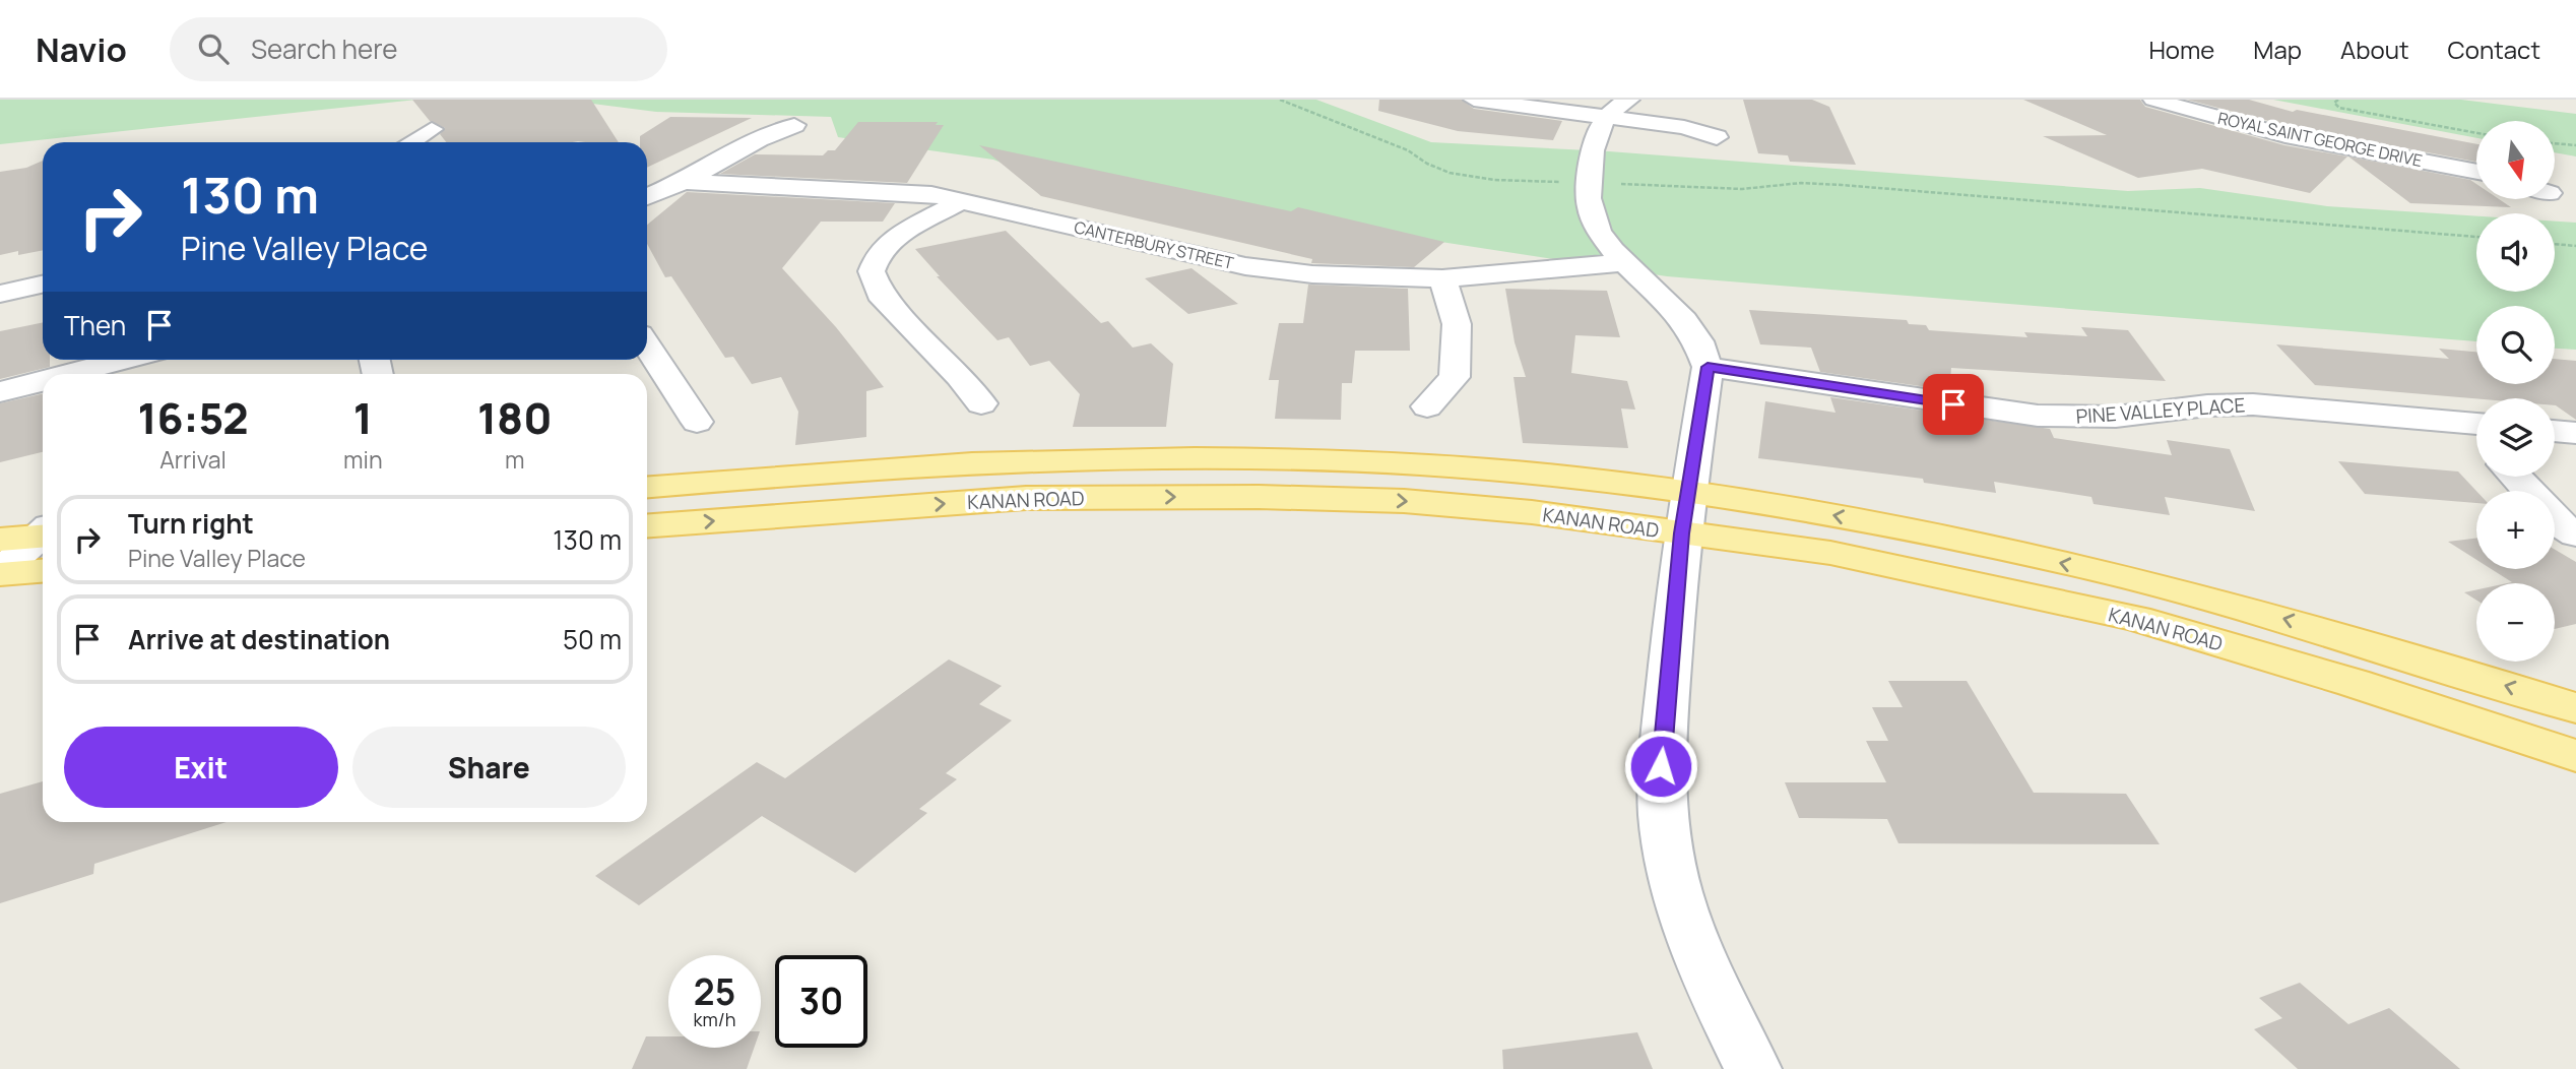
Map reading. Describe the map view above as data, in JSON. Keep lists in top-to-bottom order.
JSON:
{
  "streets": {
    "main road": ["KANAN ROAD"],
    "street": ["ROYAL SAINT GEORGE DRIVE", "CANTERBURY STREET", "PINE VALLEY PLACE"]
  },
  "north": "bottom",
  "page": {
    "header": "Navio",
    "search": "Search here",
    "nav": [
      "Home",
      "Map",
      "About",
      "Contact"
    ],
    "map_buttons": ["+", "−"],
    "turn": ["130 m", "Pine Valley Place"],
    "then": "Then",
    "eta": [
      "16:52",
      "Arrival",
      "1",
      "min",
      "180",
      "m"
    ],
    "list": [
      {
        "name": "Turn right",
        "note": "Pine Valley Place",
        "value": "130 m"
      },
      {
        "name": "Arrive at destination",
        "value": "50 m"
      }
    ],
    "buttons": ["Exit", "Share"],
    "speed": "25 km/h",
    "limit": "30"
  }
}
